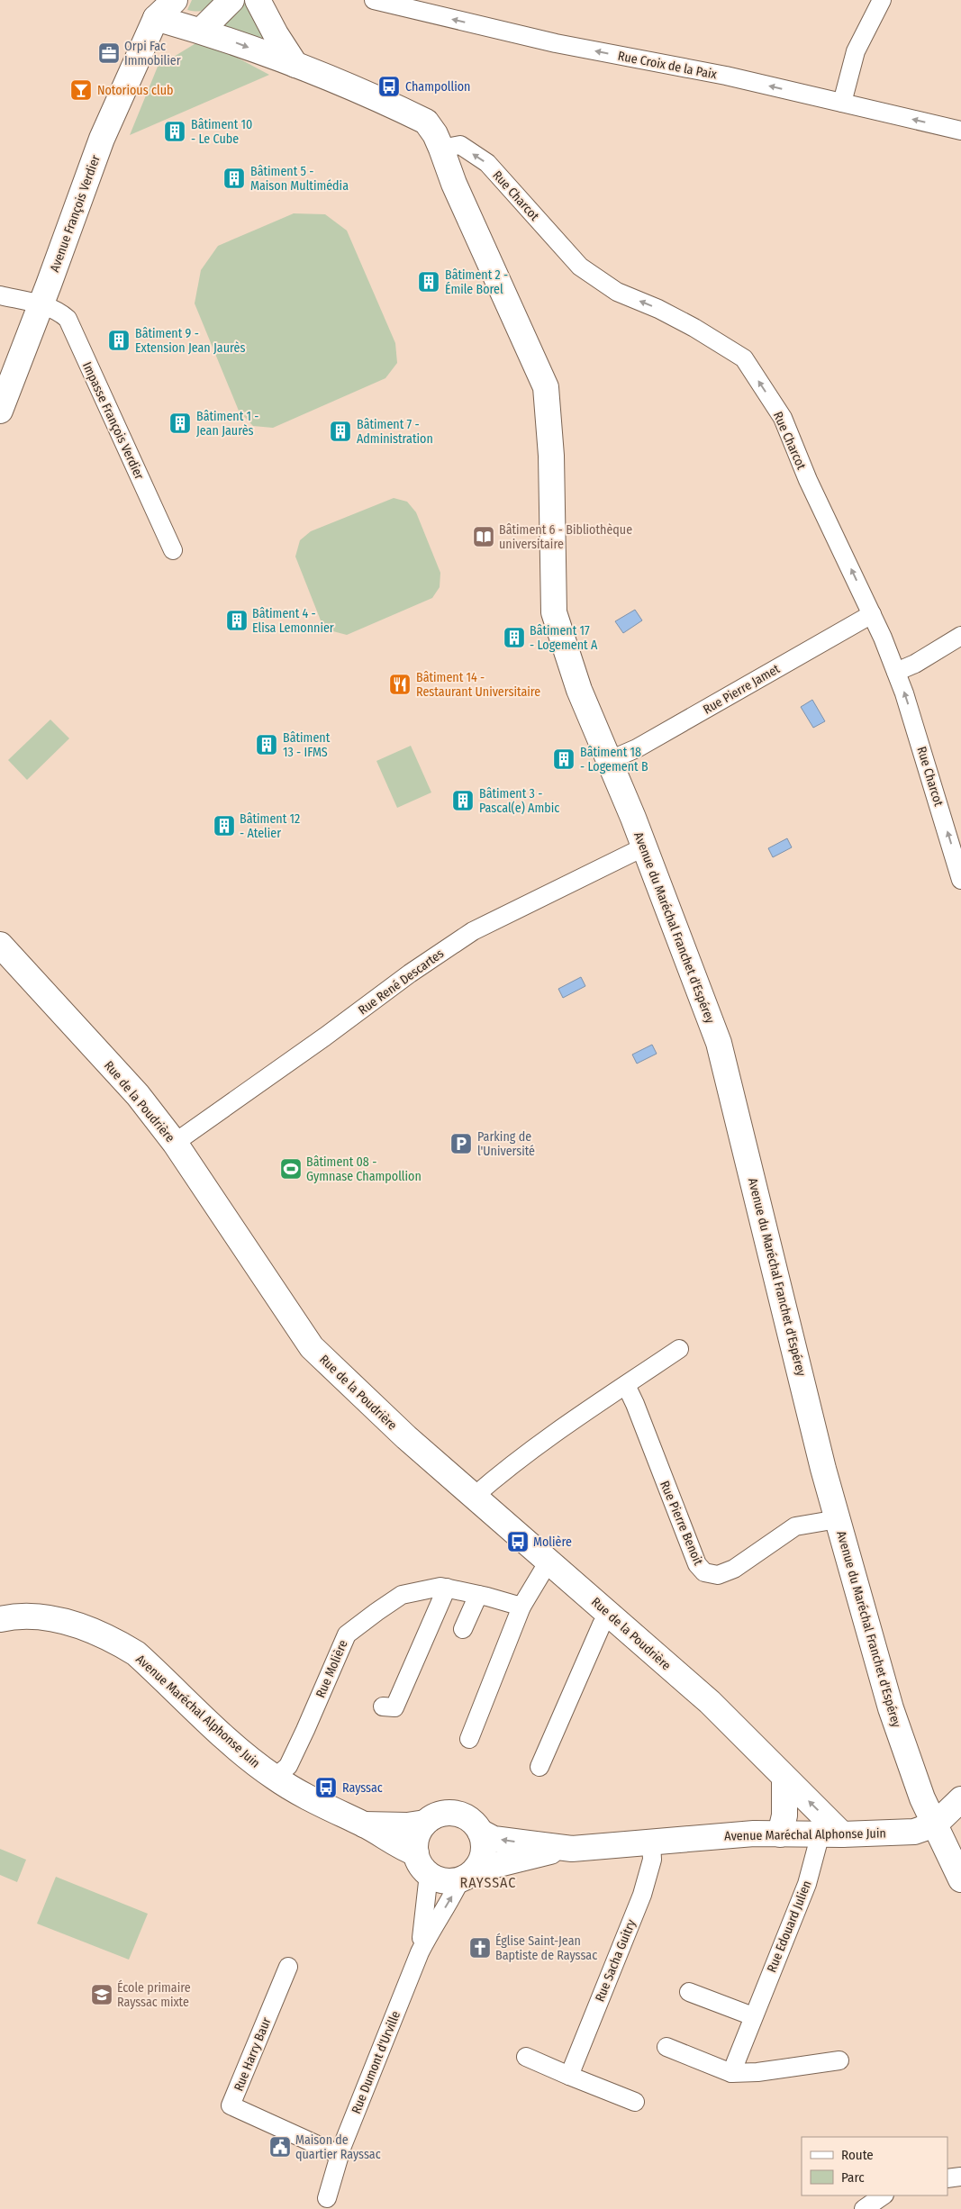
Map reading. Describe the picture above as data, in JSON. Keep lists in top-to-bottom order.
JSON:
{
  "streets": {
    "main road": [
      "Avenue François Verdier",
      "Avenue du Maréchal Franchet d'Espérey",
      "Rue de la Poudrière",
      "Avenue Maréchal Alphonse Juin"
    ],
    "street": [
      "Rue Croix de la Paix",
      "Rue Charcot",
      "Impasse François Verdier",
      "Rue Pierre Jamet",
      "Rue René Descartes",
      "Rue Pierre Benoit",
      "Rue Molière",
      "Rue Edouard Julien",
      "Rue Sacha Guitry",
      "Rue Harry Baur",
      "Rue Dumont d'Urville"
    ]
  },
  "crossings": [
    ["Rue Charcot", "Rue Pierre Jamet"],
    ["Rue Charcot", "Avenue du Maréchal Franchet d'Espérey"],
    ["Avenue François Verdier", "Impasse François Verdier"],
    ["Avenue François Verdier", "Avenue du Maréchal Franchet d'Espérey"],
    ["Rue Pierre Jamet", "Avenue du Maréchal Franchet d'Espérey"],
    ["Avenue du Maréchal Franchet d'Espérey", "Rue René Descartes"],
    ["Avenue du Maréchal Franchet d'Espérey", "Rue Pierre Benoit"],
    ["Avenue du Maréchal Franchet d'Espérey", "Avenue Maréchal Alphonse Juin"],
    ["Rue René Descartes", "Rue de la Poudrière"],
    ["Rue de la Poudrière", "Avenue Maréchal Alphonse Juin"],
    ["Rue de la Poudrière", "Rue Edouard Julien"],
    ["Rue Molière", "Avenue Maréchal Alphonse Juin"],
    ["Avenue Maréchal Alphonse Juin", "Rue Edouard Julien"],
    ["Avenue Maréchal Alphonse Juin", "Rue Sacha Guitry"],
    ["Avenue Maréchal Alphonse Juin", "Rue Dumont d'Urville"],
    ["Rue Harry Baur", "Rue Dumont d'Urville"]
  ],
  "one_way": ["Rue Croix de la Paix", "Rue Charcot"],
  "districts": ["RAYSSAC"],
  "places": {
    "office": ["Orpi Fac Immobilier"],
    "bus stop": ["Champollion", "Molière", "Rayssac"],
    "bar": ["Notorious club"],
    "building": [
      "Bâtiment 10 - Le Cube",
      "Bâtiment 5 - Maison Multimédia",
      "Bâtiment 2 - Émile Borel",
      "Bâtiment 9 - Extension Jean Jaurès",
      "Bâtiment 1 - Jean Jaurès",
      "Bâtiment 7 - Administration",
      "Bâtiment 4 - Elisa Lemonnier",
      "Bâtiment 17 - Logement A",
      "Bâtiment 13 - IFMS",
      "Bâtiment 18 - Logement B",
      "Bâtiment 3 - Pascal(e) Ambic",
      "Bâtiment 12 - Atelier"
    ],
    "library": ["Bâtiment 6 - Bibliothèque universitaire"],
    "restaurant": ["Bâtiment 14 - Restaurant Universitaire"],
    "parking": ["Parking de l'Université"],
    "sports": ["Bâtiment 08 - Gymnase Champollion"],
    "church": ["Église Saint-Jean Baptiste de Rayssac"],
    "school or university": ["École primaire Rayssac mixte"],
    "public building": ["Maison de quartier Rayssac"]
  },
  "legend": ["Route", "Parc"]
}
